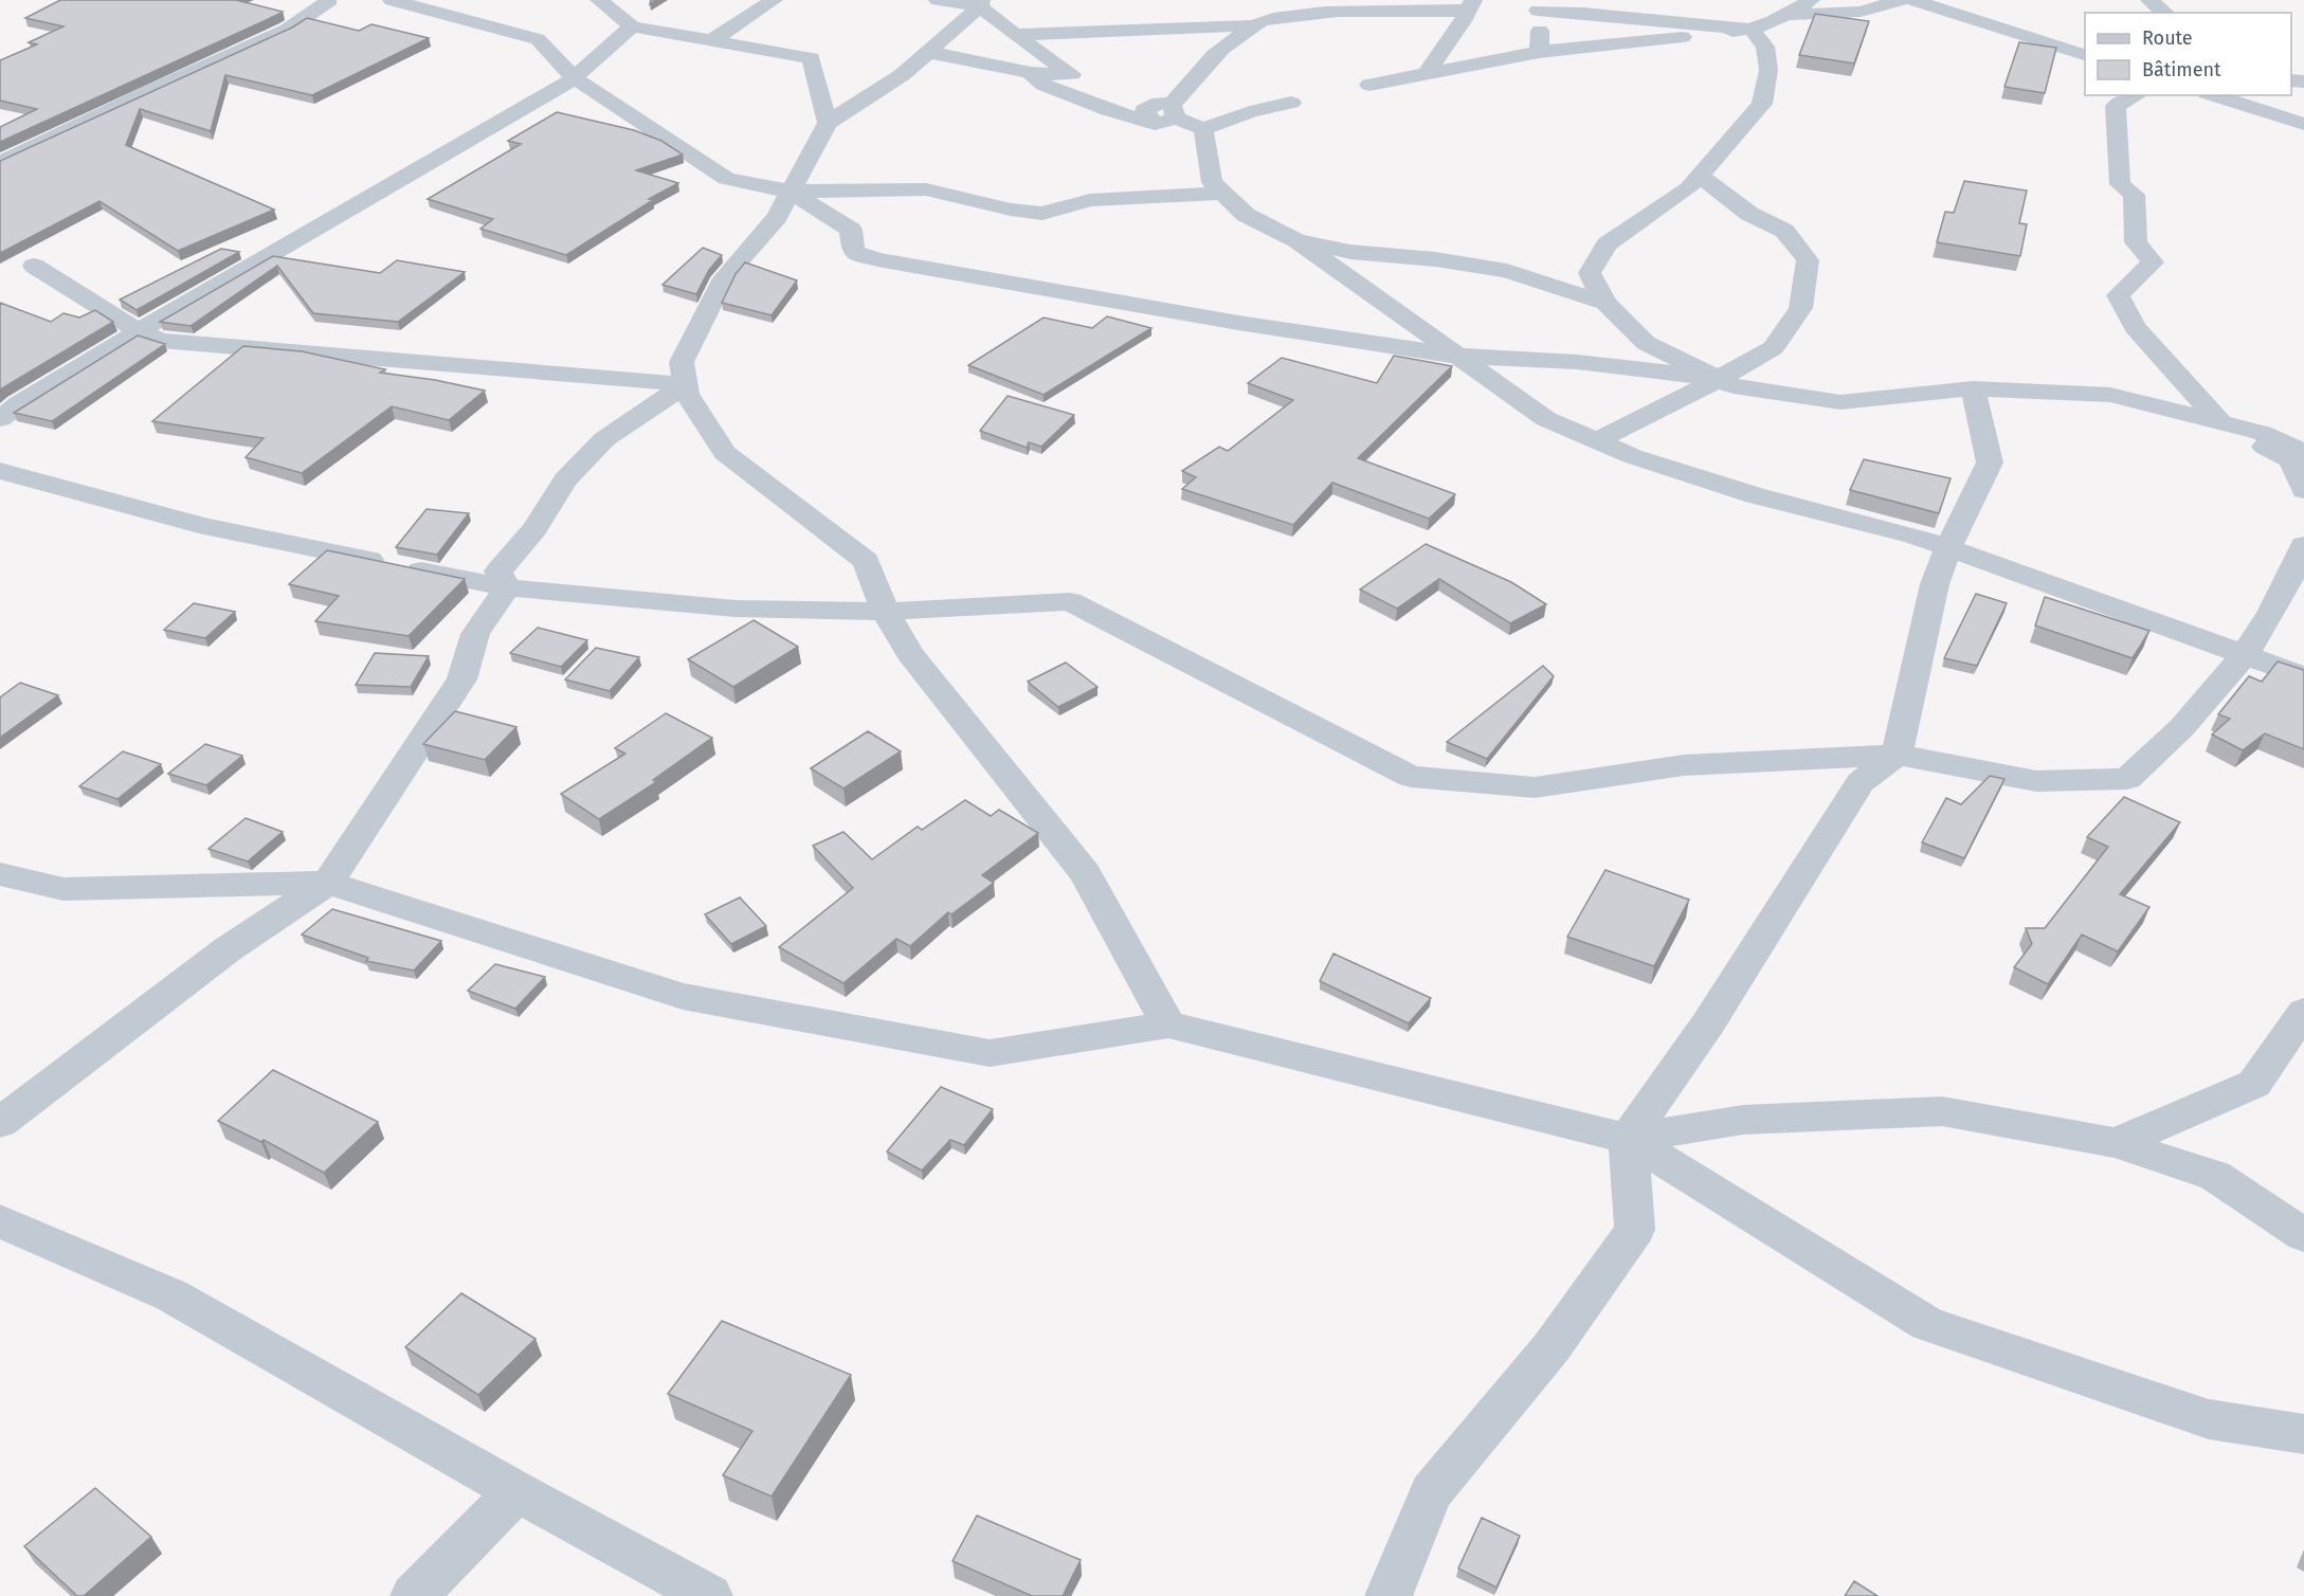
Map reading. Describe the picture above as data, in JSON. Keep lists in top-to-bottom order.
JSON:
{
  "legend": ["Route", "Bâtiment"]
}
